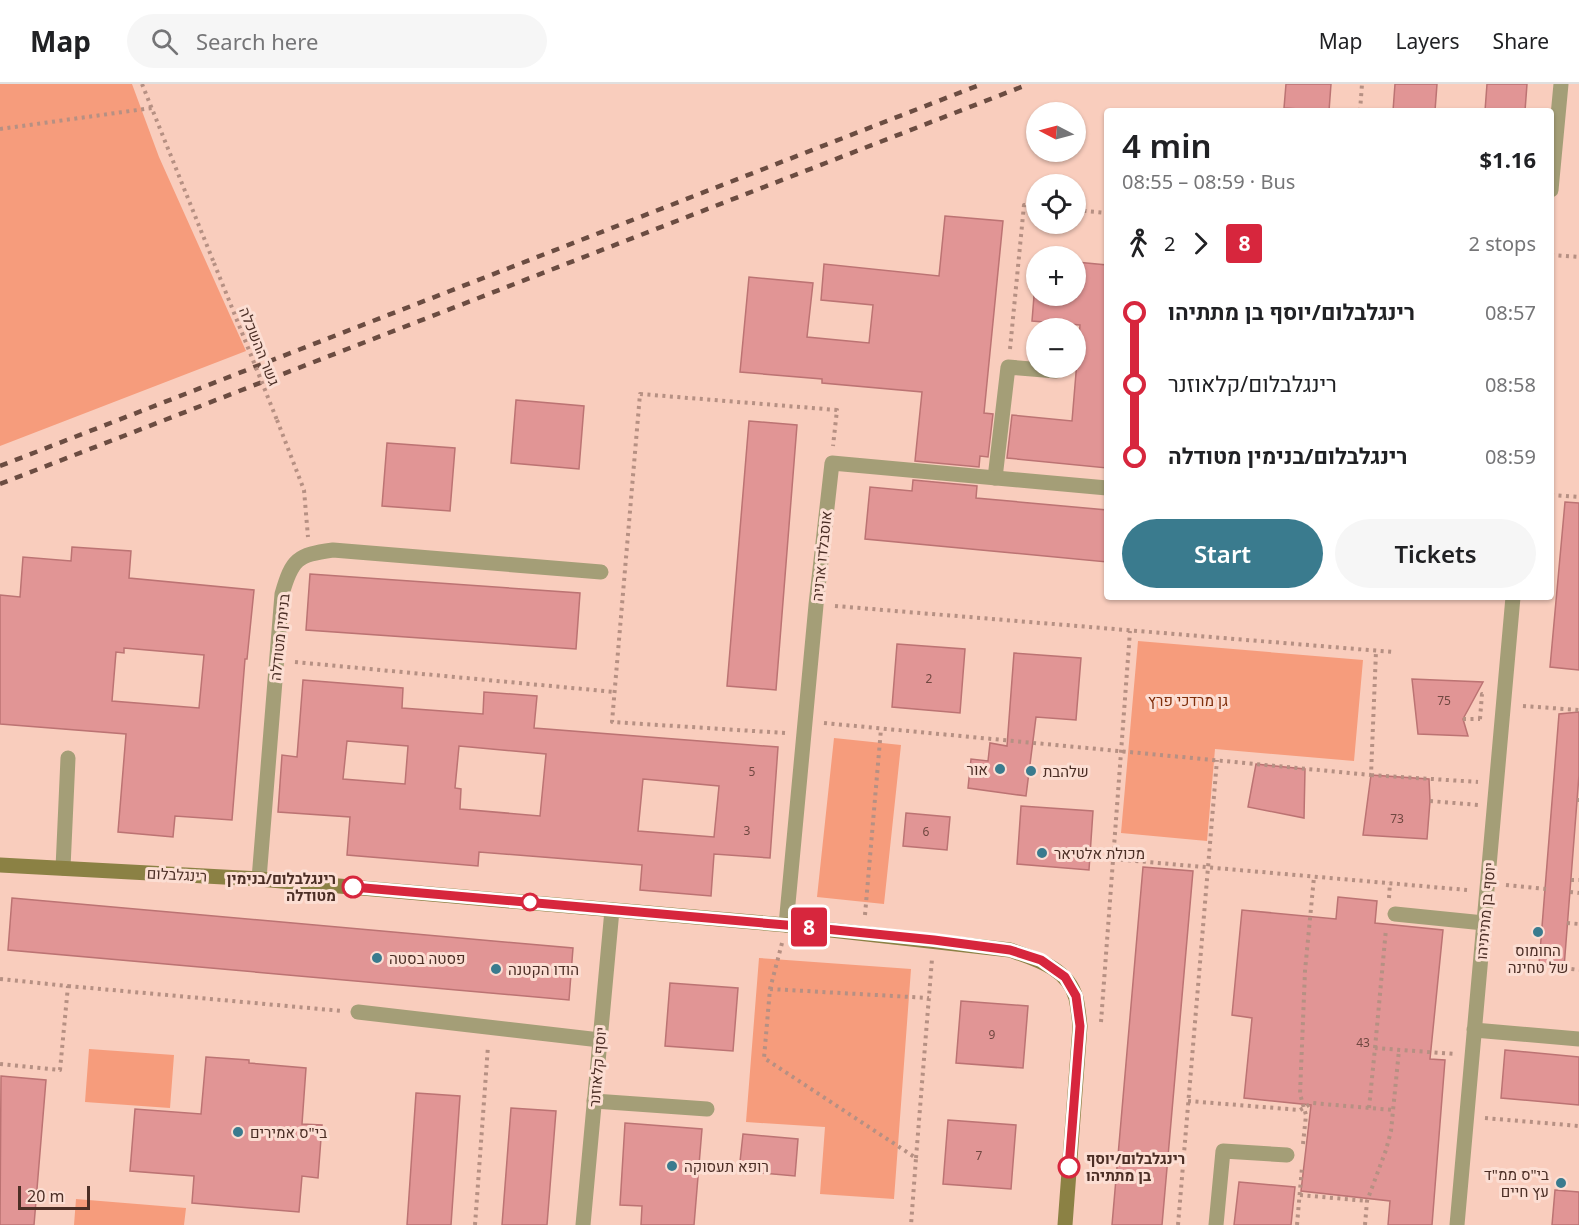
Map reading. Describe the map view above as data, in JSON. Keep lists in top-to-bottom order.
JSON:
{
  "streets": {
    "street": [
      "אוסבלדו ארניה",
      "בנימין מטודלה",
      "רינגלבלום",
      "יוסף בן מתיתיהו",
      "יוסף קלאוזנר"
    ],
    "path": ["גשר ההשכלה"]
  },
  "crossings": [
    ["אוסבלדו ארניה", "רינגלבלום"],
    ["בנימין מטודלה", "רינגלבלום"],
    ["רינגלבלום", "יוסף קלאוזנר"]
  ],
  "parks": ["גן מרדכי פרץ"],
  "places": [
    "אור",
    "שלהבת",
    "מכולת אלטיאר",
    "רינגלבלום/בנימין מטודלה",
    "החומוס של טחינה",
    "פסטה בסטה",
    "הודו הקטנה",
    "בי\"ס אמירים",
    "רופא תעסוקה",
    "רינגלבלום/יוסף בן מתתיהו",
    "בי\"ס ממ\"ד עץ חיים"
  ],
  "lines": ["bus line 8"],
  "house_numbers": [
    "2",
    "75",
    "5",
    "73",
    "3",
    "6",
    "9",
    "43",
    "7"
  ],
  "scale_bar": "20 m",
  "north": "left",
  "page": {
    "header": "Map",
    "search": "Search here",
    "nav": ["Map", "Layers", "Share"],
    "on_map": "8",
    "map_buttons": ["+", "−"],
    "heading": ["4 min", "08:55 – 08:59 · Bus", "$1.16"],
    "legs": ["2", "8", "2 stops"],
    "list": [
      {
        "name": "רינגלבלום/יוסף בן מתתיהו",
        "value": "08:57"
      },
      {
        "name": "רינגלבלום/קלאוזנר",
        "value": "08:58"
      },
      {
        "name": "רינגלבלום/בנימין מטודלה",
        "value": "08:59"
      }
    ],
    "buttons": ["Start", "Tickets"],
    "scale": "20 m"
  }
}
